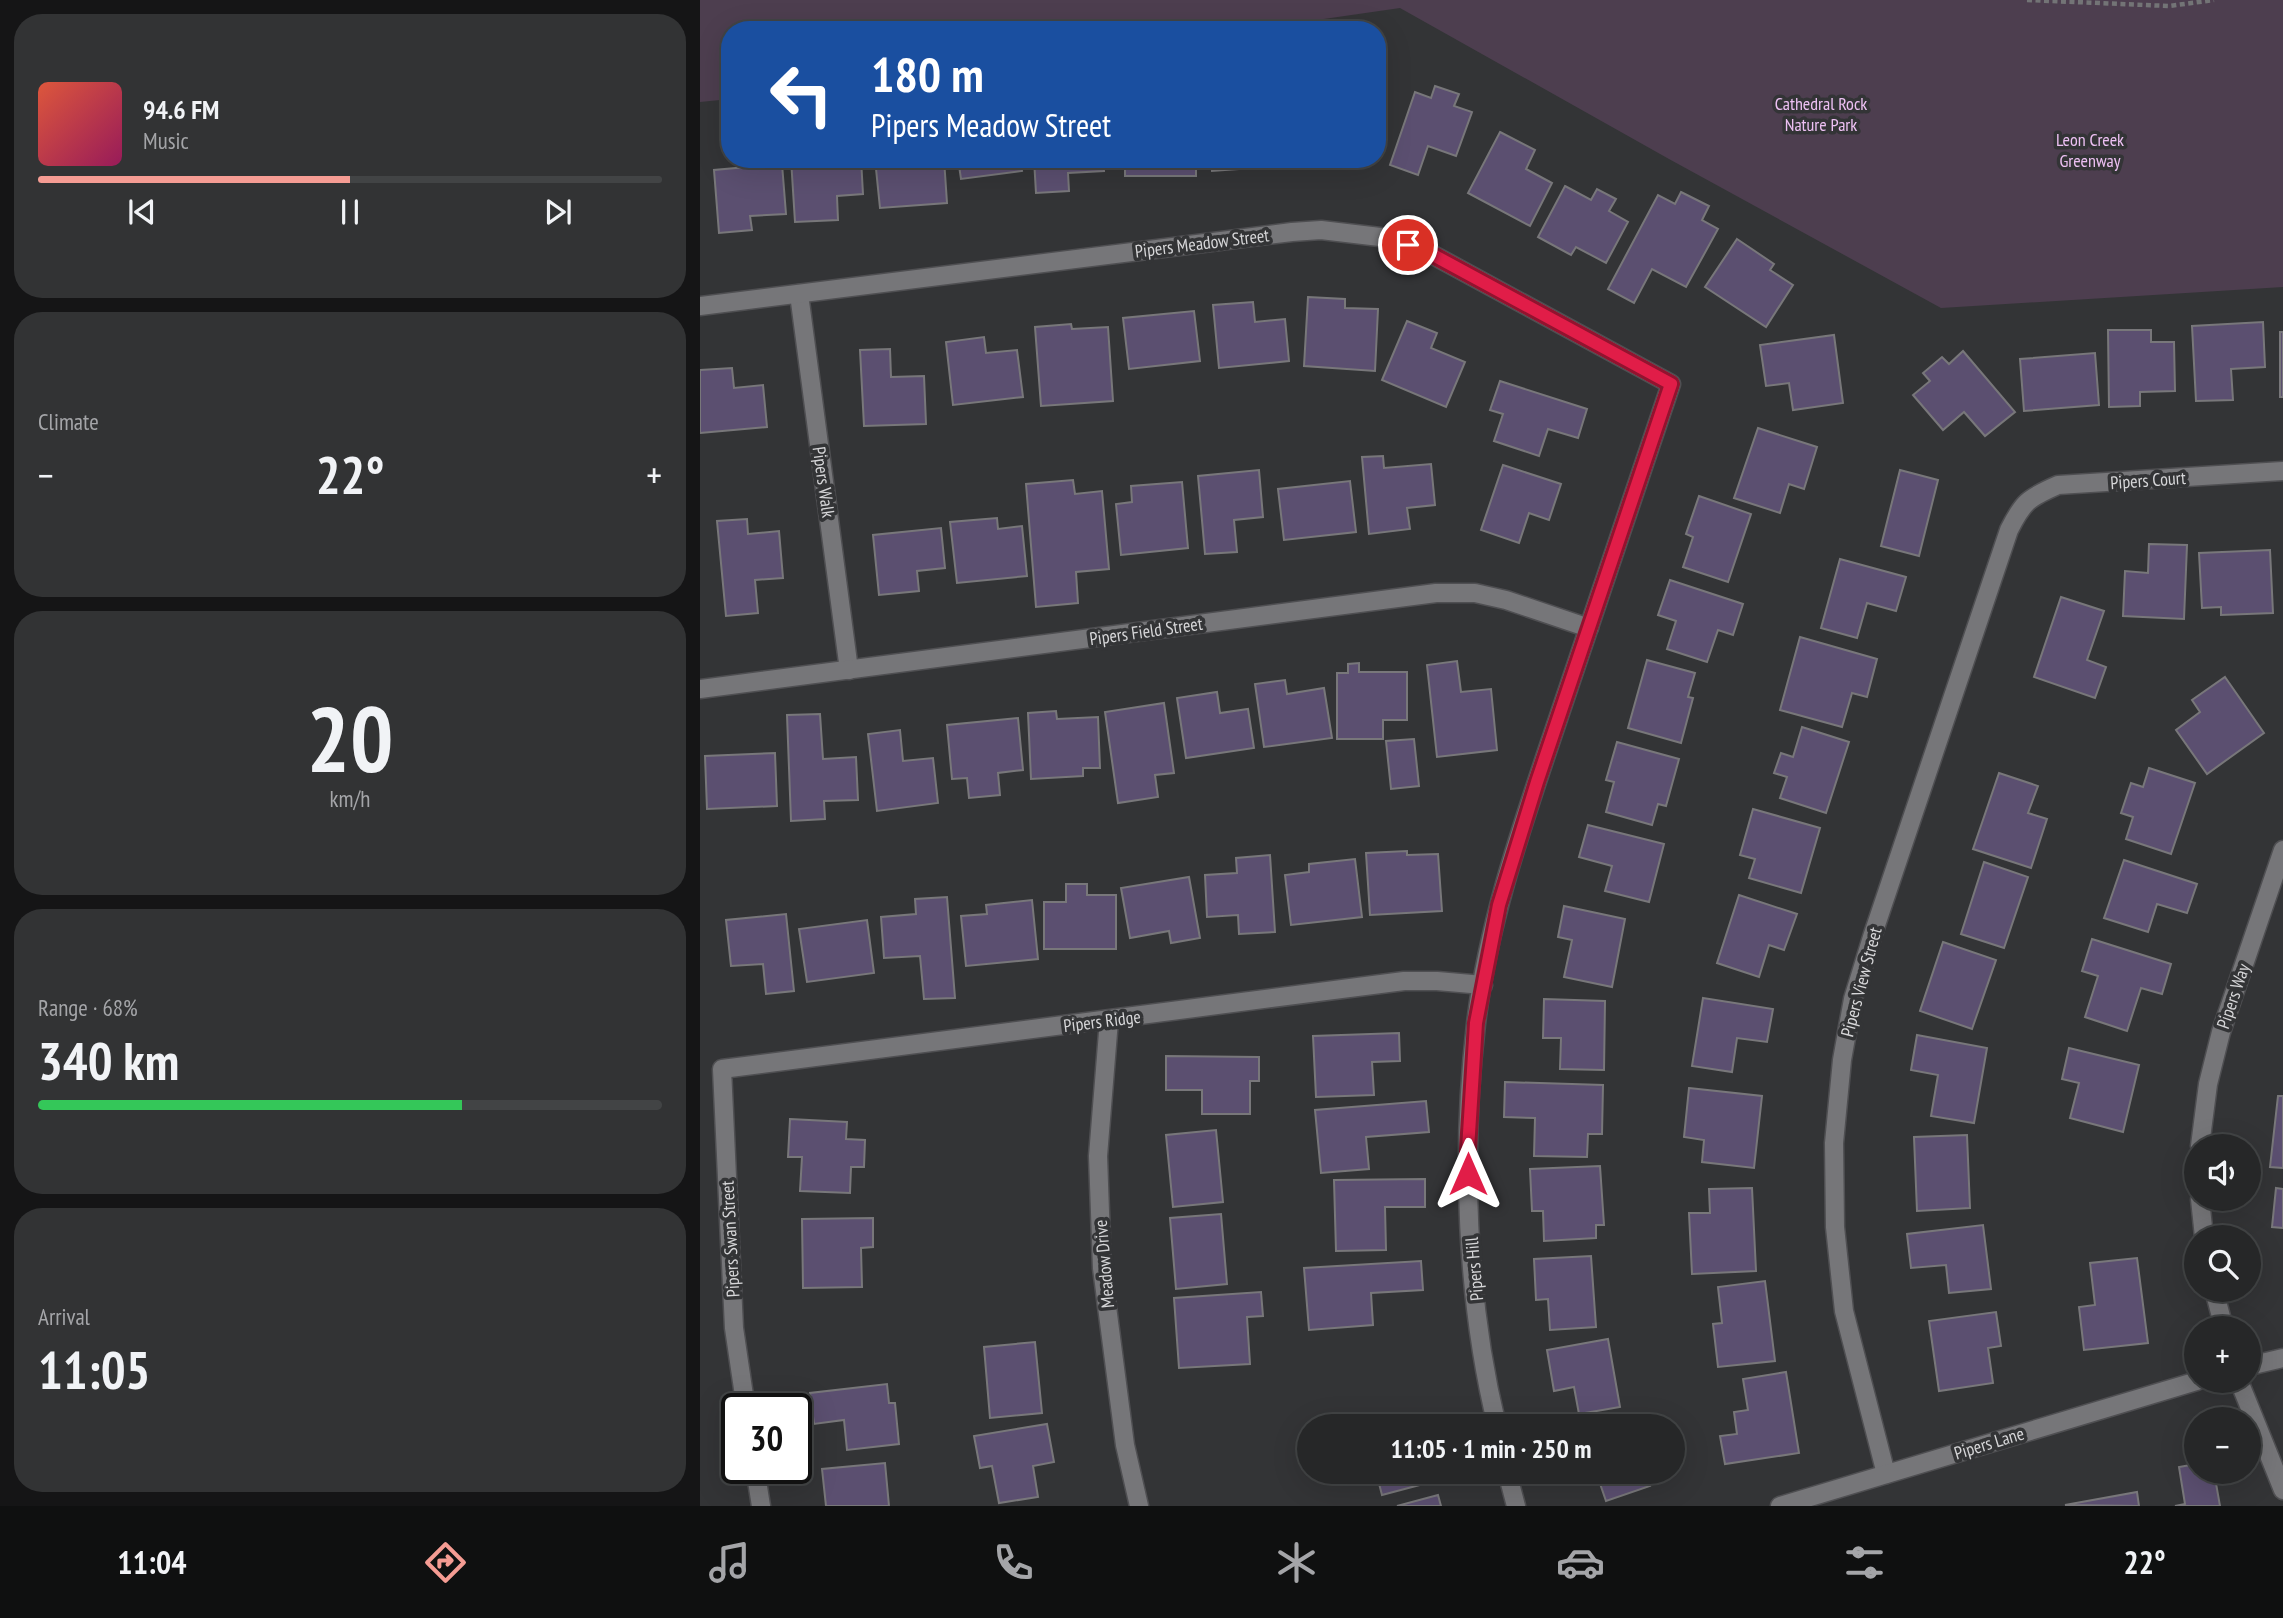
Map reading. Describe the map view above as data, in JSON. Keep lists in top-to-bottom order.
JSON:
{
  "streets": {
    "street": [
      "Pipers Meadow Street",
      "Pipers Court",
      "Pipers Walk",
      "Pipers Field Street",
      "Pipers View Street",
      "Pipers Way",
      "Pipers Ridge",
      "Pipers Swan Street",
      "Meadow Drive",
      "Pipers Hill",
      "Pipers Lane"
    ]
  },
  "crossings": [
    ["Pipers Meadow Street", "Pipers Walk"],
    ["Pipers Meadow Street", "Pipers Hill"],
    ["Pipers Court", "Pipers View Street"],
    ["Pipers Walk", "Pipers Field Street"],
    ["Pipers Field Street", "Pipers Hill"],
    ["Pipers View Street", "Pipers Lane"],
    ["Pipers Ridge", "Pipers Swan Street"],
    ["Pipers Ridge", "Meadow Drive"],
    ["Pipers Ridge", "Pipers Hill"]
  ],
  "parks": ["Cathedral Rock Nature Park", "Leon Creek Greenway"],
  "page": {
    "turn": ["180 m", "Pipers Meadow Street"],
    "song": ["94.6 FM", "Music"],
    "tile": [
      "Climate",
      ["20", "km/h"],
      ["Range · 68%", "340 km"],
      ["Arrival", "11:05"]
    ],
    "heat": ["−", "22°", "+"],
    "map_buttons": ["+", "−"],
    "limit": "30",
    "trip": "11:05 · 1 min · 250 m",
    "tabs": ["11:04", "22°"]
  }
}
